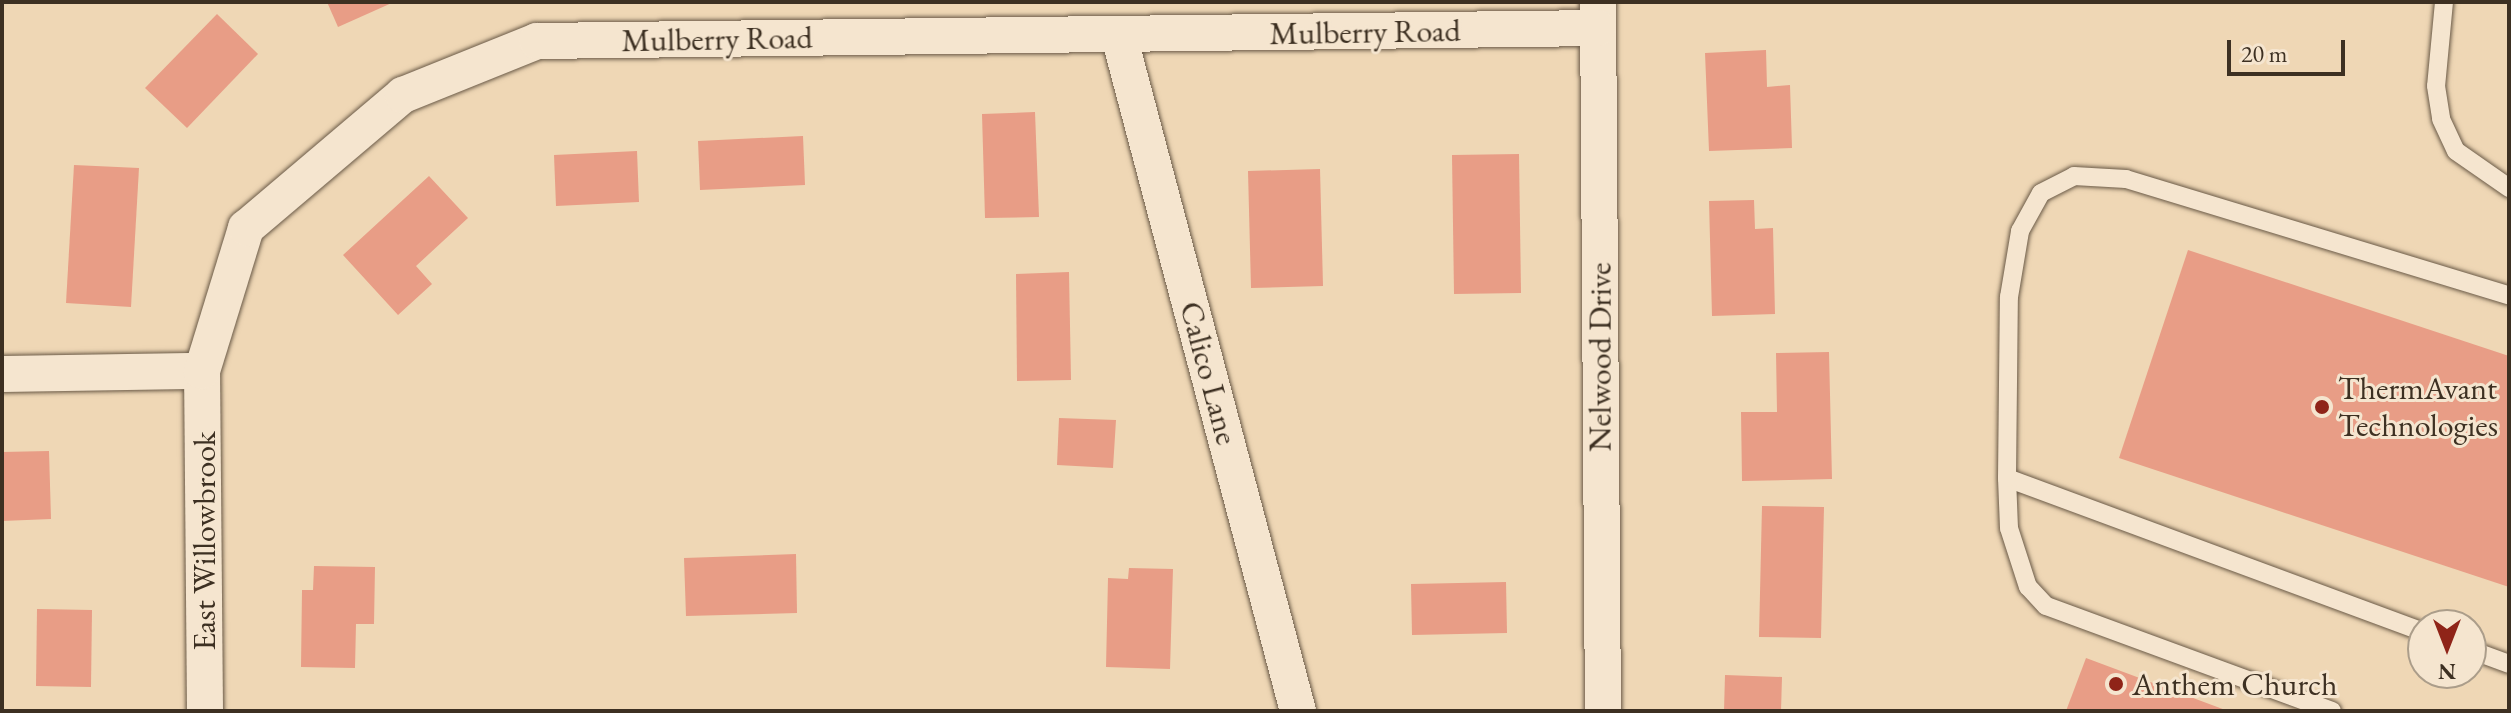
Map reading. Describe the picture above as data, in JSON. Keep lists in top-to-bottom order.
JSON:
{
  "streets": {
    "street": [
      "Mulberry Road",
      "Nelwood Drive",
      "Calico Lane",
      "East Willowbrook"
    ]
  },
  "crossings": [
    ["Mulberry Road", "Nelwood Drive"],
    ["Mulberry Road", "Calico Lane"],
    ["Mulberry Road", "East Willowbrook"]
  ],
  "places": ["ThermAvant Technologies", "Anthem Church"],
  "scale_bar": "20 m",
  "north": "bottom"
}
